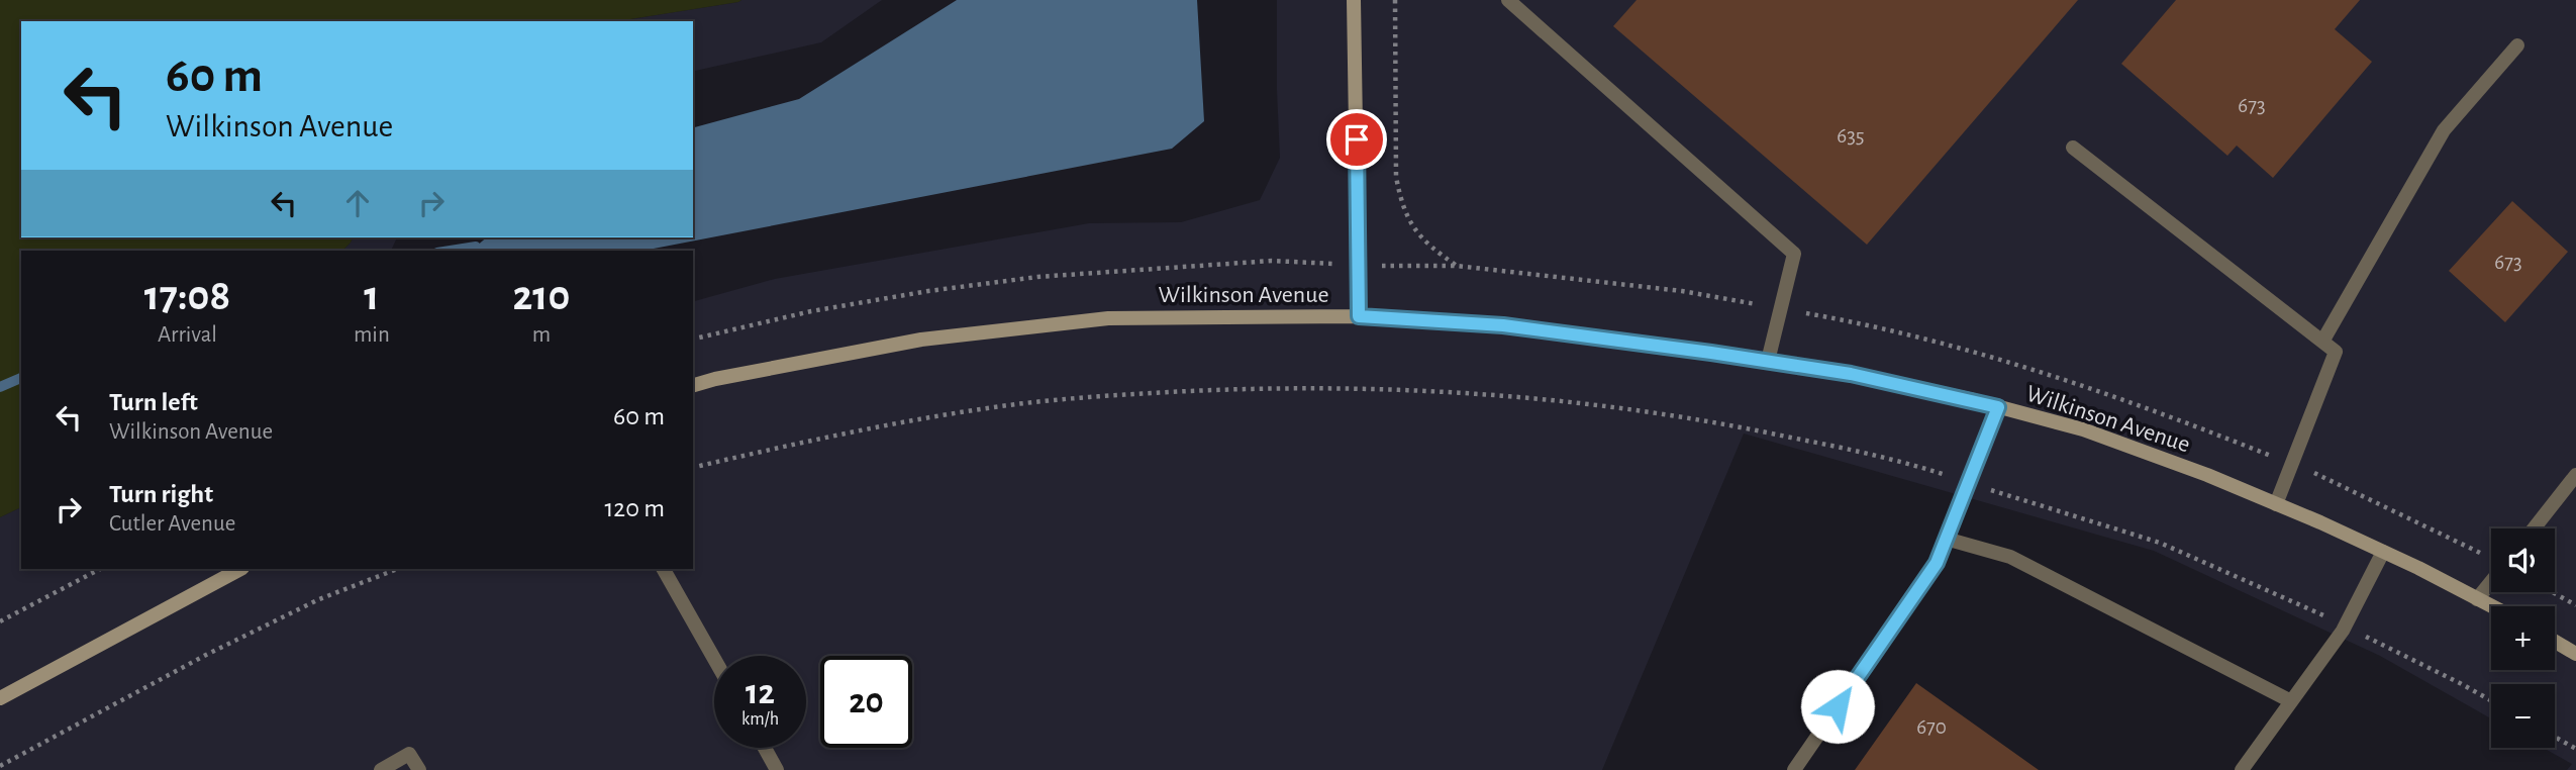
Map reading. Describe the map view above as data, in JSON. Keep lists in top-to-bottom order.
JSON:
{
  "streets": {
    "street": ["Wilkinson Avenue"]
  },
  "house_numbers": [
    "673",
    "635",
    "673",
    "670"
  ],
  "page": {
    "turn": ["60 m", "Wilkinson Avenue"],
    "eta": [
      "17:08",
      "Arrival",
      "1",
      "min",
      "210",
      "m"
    ],
    "list": [
      {
        "name": "Turn left",
        "note": "Wilkinson Avenue",
        "value": "60 m"
      },
      {
        "name": "Turn right",
        "note": "Cutler Avenue",
        "value": "120 m"
      }
    ],
    "map_buttons": ["+", "−"],
    "speed": "12 km/h",
    "limit": "20"
  }
}
